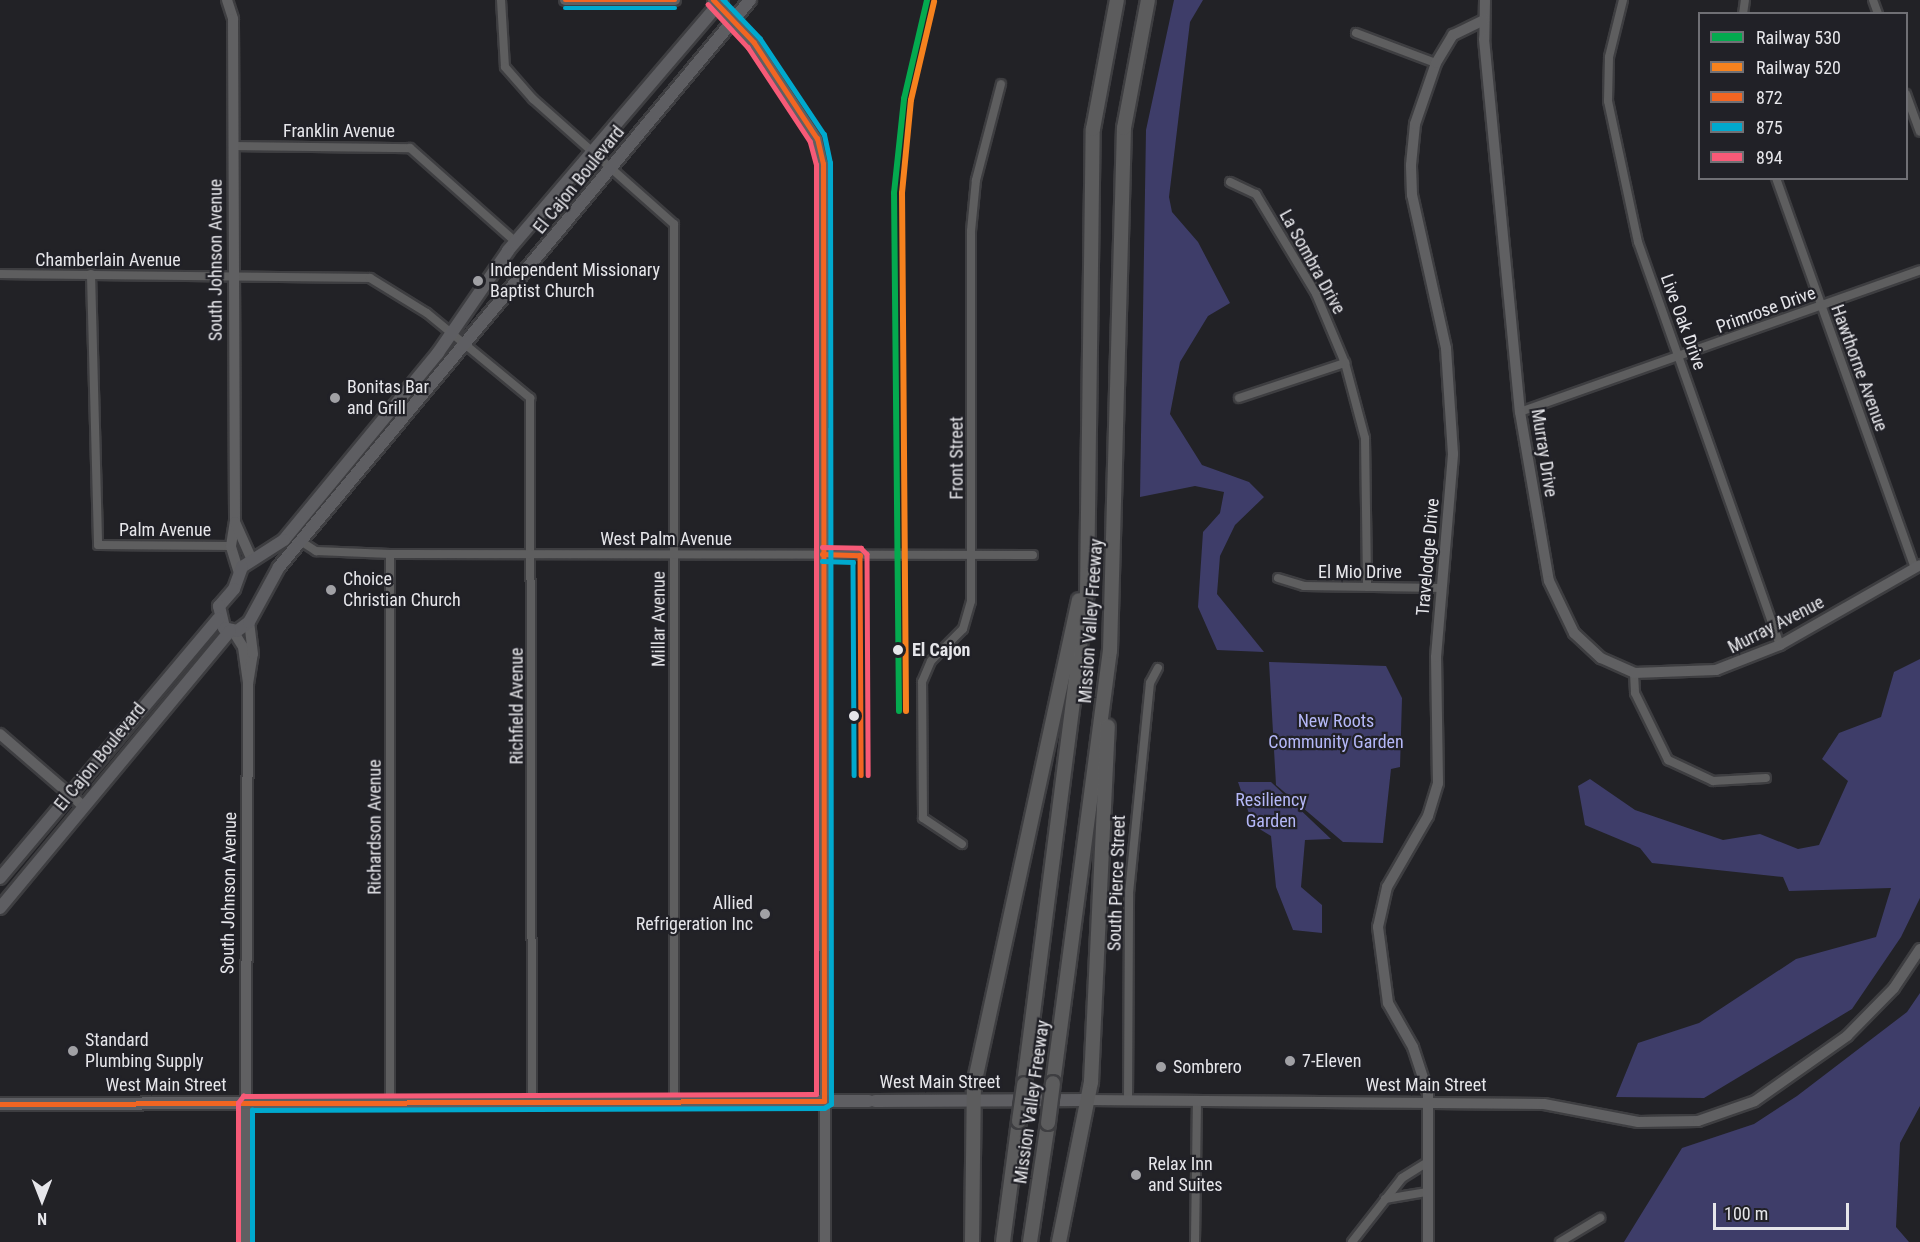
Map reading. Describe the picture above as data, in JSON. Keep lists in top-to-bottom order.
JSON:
{
  "streets": {
    "highway": ["Mission Valley Freeway"],
    "main road": ["El Cajon Boulevard", "West Main Street"],
    "street": [
      "Franklin Avenue",
      "Chamberlain Avenue",
      "South Johnson Avenue",
      "La Sombra Drive",
      "Primrose Drive",
      "Live Oak Drive",
      "Hawthorne Avenue",
      "Murray Drive",
      "Front Street",
      "Palm Avenue",
      "West Palm Avenue",
      "Travelodge Drive",
      "El Mio Drive",
      "Millar Avenue",
      "Murray Avenue",
      "Richfield Avenue",
      "Richardson Avenue",
      "South Pierce Street"
    ]
  },
  "crossings": [
    ["Franklin Avenue", "El Cajon Boulevard"],
    ["Franklin Avenue", "South Johnson Avenue"],
    ["El Cajon Boulevard", "Chamberlain Avenue"],
    ["El Cajon Boulevard", "South Johnson Avenue"],
    ["El Cajon Boulevard", "West Palm Avenue"],
    ["El Cajon Boulevard", "Millar Avenue"],
    ["El Cajon Boulevard", "Richfield Avenue"],
    ["Chamberlain Avenue", "South Johnson Avenue"],
    ["Chamberlain Avenue", "Palm Avenue"],
    ["Chamberlain Avenue", "Richfield Avenue"],
    ["South Johnson Avenue", "Palm Avenue"],
    ["South Johnson Avenue", "West Main Street"],
    ["La Sombra Drive", "El Mio Drive"],
    ["Primrose Drive", "Live Oak Drive"],
    ["Primrose Drive", "Hawthorne Avenue"],
    ["Primrose Drive", "Murray Drive"],
    ["Live Oak Drive", "Murray Avenue"],
    ["Hawthorne Avenue", "Murray Avenue"],
    ["Murray Drive", "Travelodge Drive"],
    ["Murray Drive", "Murray Avenue"],
    ["Front Street", "West Palm Avenue"],
    ["West Palm Avenue", "Millar Avenue"],
    ["West Palm Avenue", "Richfield Avenue"],
    ["West Palm Avenue", "Richardson Avenue"],
    ["Travelodge Drive", "El Mio Drive"],
    ["Travelodge Drive", "West Main Street"],
    ["Millar Avenue", "West Main Street"],
    ["Richfield Avenue", "West Main Street"],
    ["Richardson Avenue", "West Main Street"],
    ["South Pierce Street", "West Main Street"]
  ],
  "parks": ["New Roots Community Garden", "Resiliency Garden"],
  "places": [
    "Independent Missionary Baptist Church",
    "Bonitas Bar and Grill",
    "Choice Christian Church",
    "El Cajon",
    "Allied Refrigeration Inc",
    "Standard Plumbing Supply",
    "7-Eleven",
    "Sombrero",
    "Relax Inn and Suites"
  ],
  "lines": [
    "rail line 530",
    "transit line 872",
    "transit line 875",
    "rail line 520",
    "transit line 894"
  ],
  "legend": [
    "Railway 530",
    "Railway 520",
    "872",
    "875",
    "894"
  ],
  "scale_bar": "100 m",
  "north": "bottom"
}
